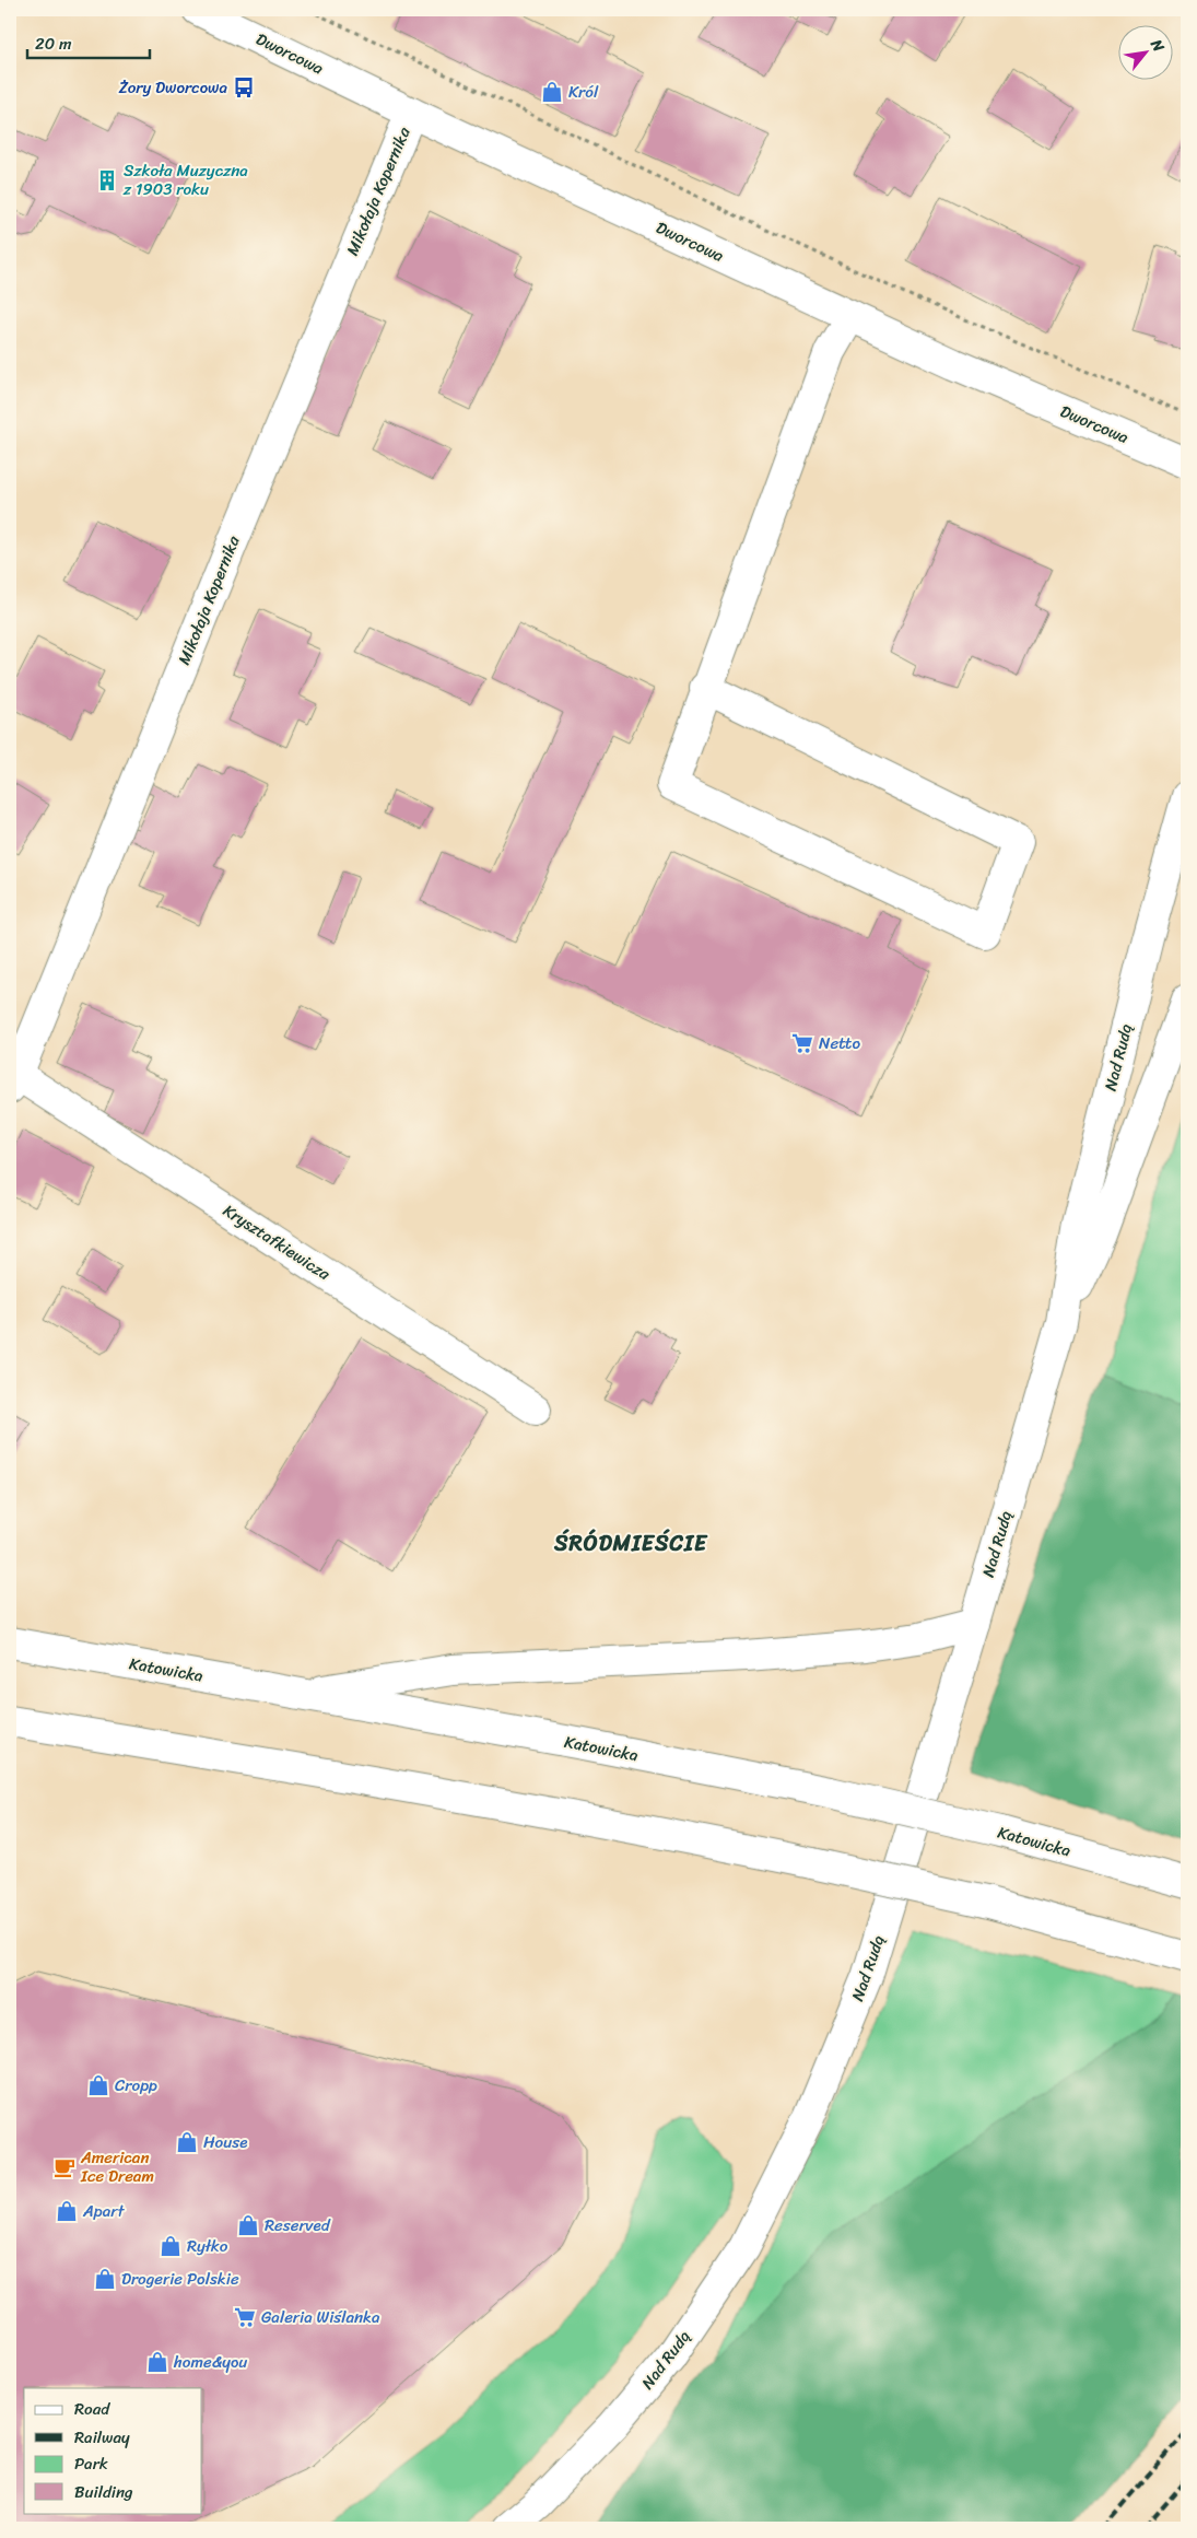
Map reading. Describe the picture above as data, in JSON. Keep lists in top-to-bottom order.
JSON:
{
  "streets": {
    "main road": [
      "Dworcowa",
      "Mikołaja Kopernika",
      "Nad Rudą",
      "Krysztafkiewicza",
      "Katowicka"
    ]
  },
  "crossings": [
    ["Dworcowa", "Mikołaja Kopernika"],
    ["Mikołaja Kopernika", "Krysztafkiewicza"]
  ],
  "districts": ["ŚRÓDMIEŚCIE"],
  "places": {
    "bus stop": ["Żory Dworcowa"],
    "shop": [
      "Król",
      "Cropp",
      "House",
      "Apart",
      "Reserved",
      "Ryłko",
      "Drogerie Polskie",
      "home&you"
    ],
    "building": ["Szkoła Muzyczna z 1903 roku"],
    "supermarket": ["Netto", "Galeria Wiślanka"],
    "cafe": ["American Ice Dream"]
  },
  "legend": [
    "Road",
    "Railway",
    "Park",
    "Building"
  ],
  "scale_bar": "20 m",
  "north": "top right"
}
